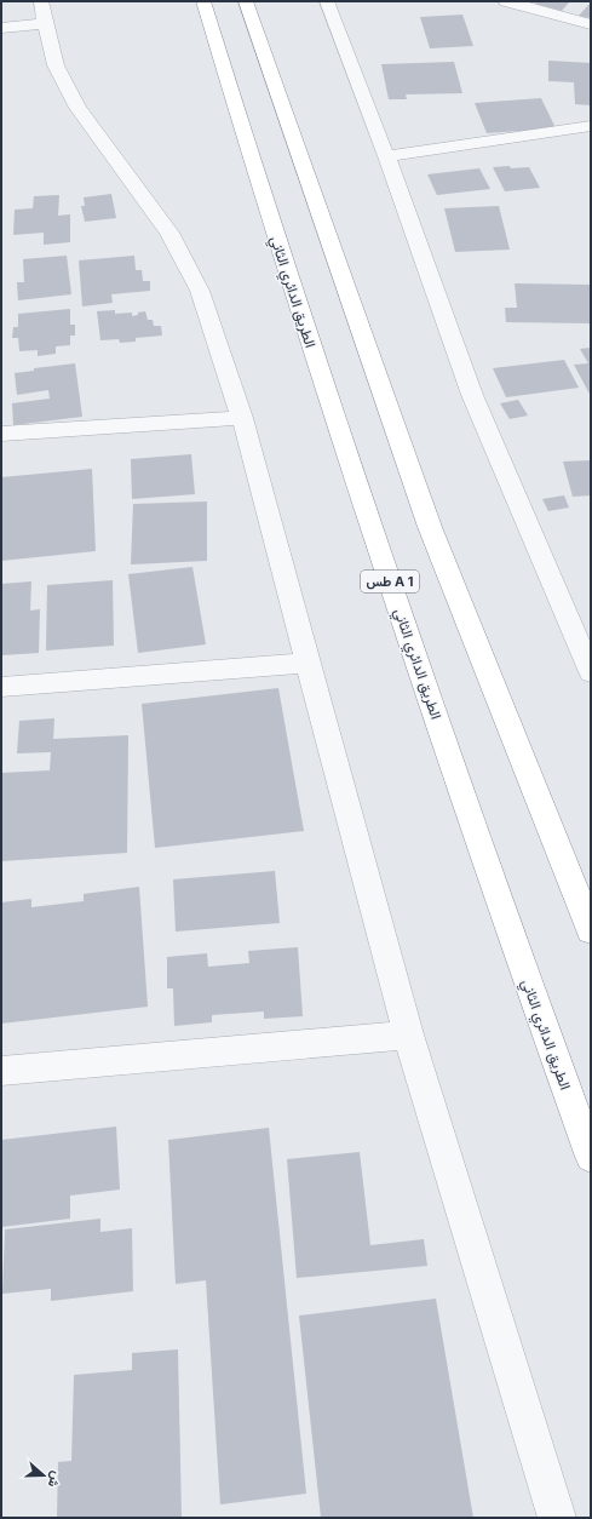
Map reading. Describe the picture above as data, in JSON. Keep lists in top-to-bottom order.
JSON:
{
  "streets": {
    "highway": ["الطريق الدائري الثاني", "طس A 1"]
  },
  "north": "right"
}
